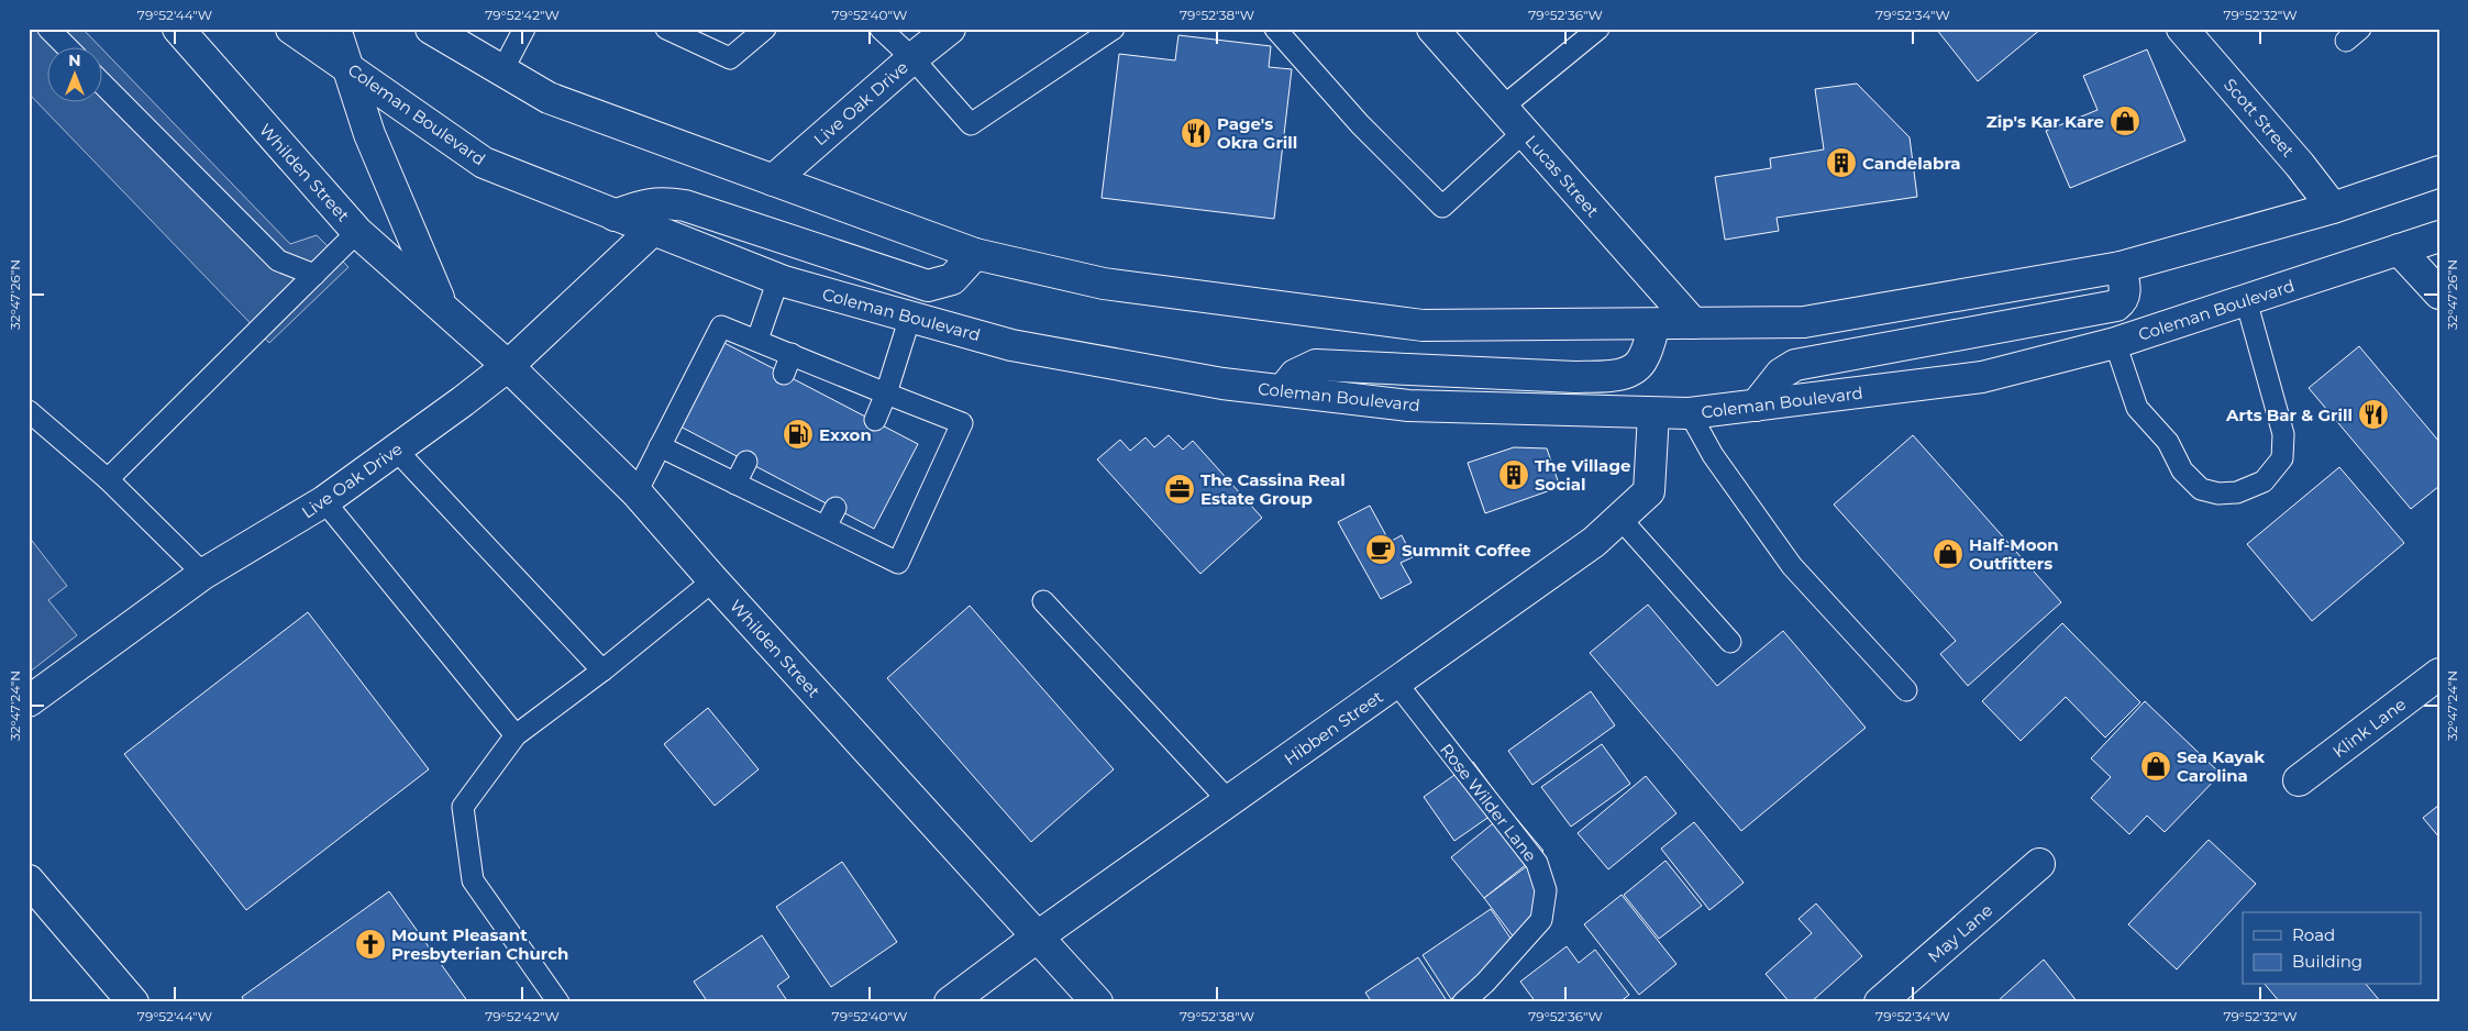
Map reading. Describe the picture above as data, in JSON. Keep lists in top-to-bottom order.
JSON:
{
  "streets": {
    "main road": [
      "Live Oak Drive",
      "Coleman Boulevard",
      "Scott Street",
      "Whilden Street",
      "Lucas Street",
      "Hibben Street",
      "Klink Lane",
      "May Lane"
    ],
    "lane": ["Rose Wilder Lane"]
  },
  "crossings": [
    ["Live Oak Drive", "Coleman Boulevard"],
    ["Live Oak Drive", "Whilden Street"],
    ["Coleman Boulevard", "Whilden Street"],
    ["Coleman Boulevard", "Hibben Street"],
    ["Whilden Street", "Hibben Street"],
    ["Hibben Street", "Rose Wilder Lane"]
  ],
  "places": {
    "shop": ["Zip's Kar Kare", "Half-Moon Outfitters", "Sea Kayak Carolina"],
    "restaurant": ["Page's Okra Grill", "Arts Bar & Grill"],
    "building": ["Candelabra", "The Village Social"],
    "fuel station": ["Exxon"],
    "office": ["The Cassina Real Estate Group"],
    "cafe": ["Summit Coffee"],
    "church": ["Mount Pleasant Presbyterian Church"]
  },
  "legend": ["Road", "Building"],
  "north": "top",
  "coordinates": [
    "79°52'44\"W",
    "79°52'42\"W",
    "79°52'40\"W",
    "79°52'38\"W",
    "79°52'36\"W",
    "79°52'34\"W",
    "79°52'32\"W",
    "32°47'26\"N",
    "32°47'24\"N"
  ]
}
